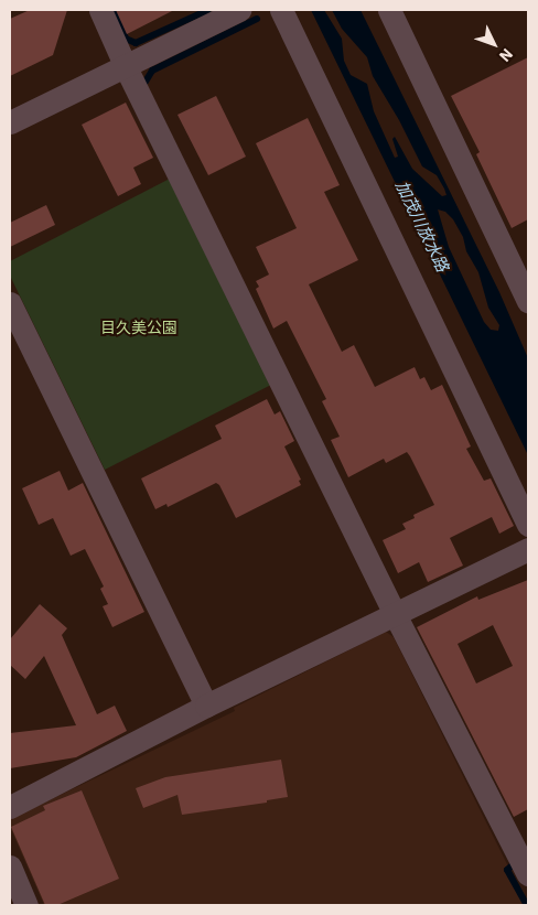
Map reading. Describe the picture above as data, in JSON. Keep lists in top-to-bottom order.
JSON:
{
  "water": ["加茂川放水路"],
  "parks": ["目久美公園"],
  "north": "bottom right"
}
